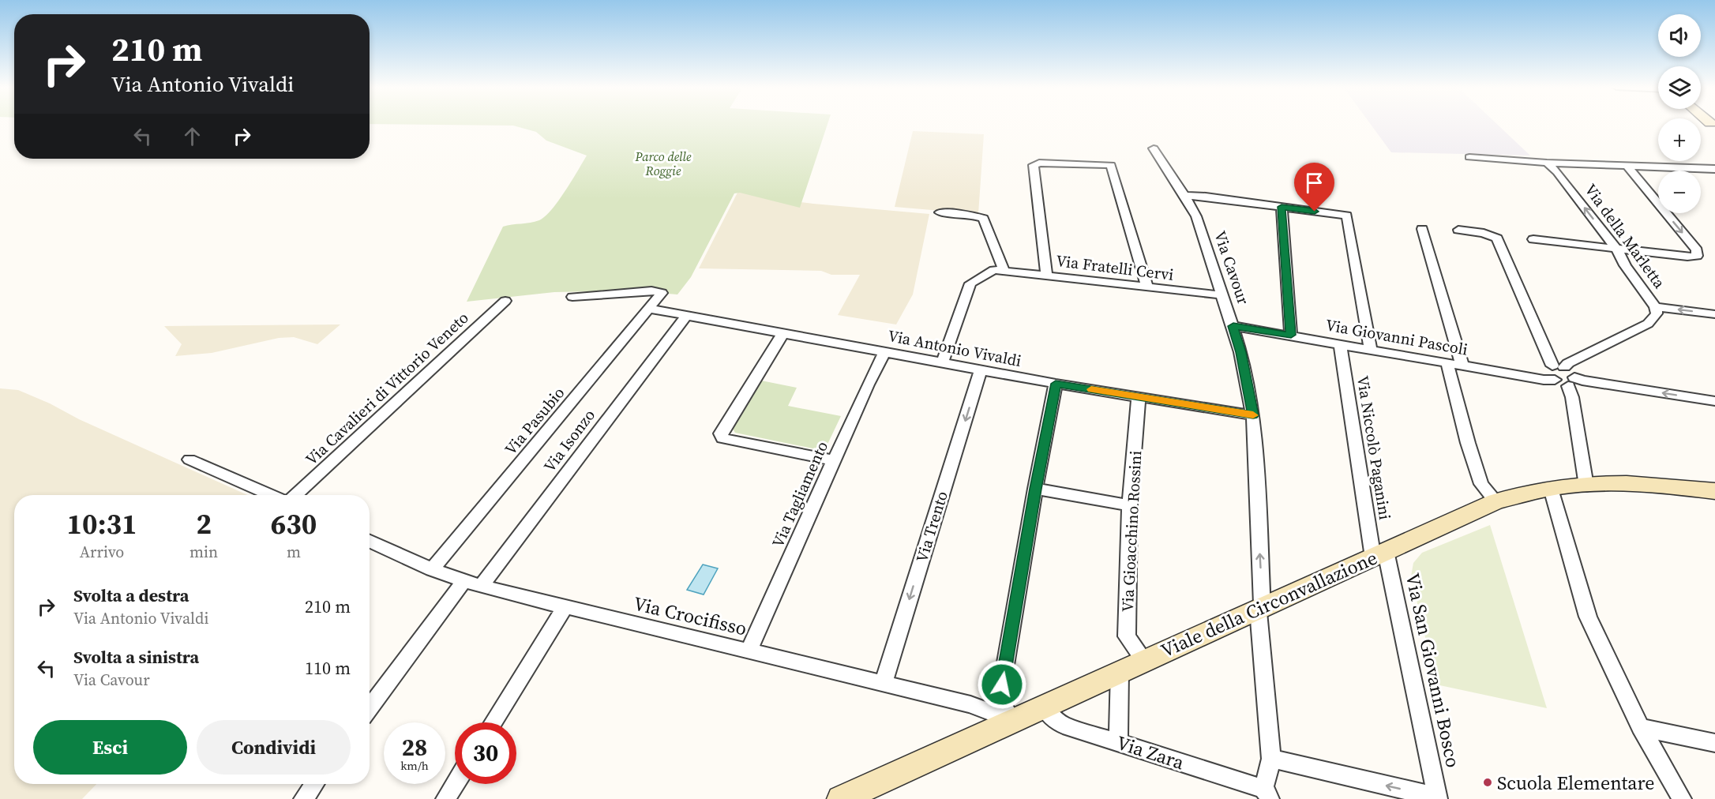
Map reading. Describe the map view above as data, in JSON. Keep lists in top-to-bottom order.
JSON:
{
  "streets": {
    "street": [
      "Via della Marletta",
      "Via Fratelli Cervi",
      "Via Cavour",
      "Via Giovanni Pascoli",
      "Via Antonio Vivaldi",
      "Via Cavalieri di Vittorio Veneto",
      "Via Pasubio",
      "Via Isonzo",
      "Via Niccolò Paganini",
      "Via Tagliamento",
      "Via Trento",
      "Via Gioacchino Rossini",
      "Viale della Circonvallazione",
      "Via Crocifisso",
      "Via San Giovanni Bosco",
      "Via Zara"
    ]
  },
  "crossings": [
    ["Via Fratelli Cervi", "Via Cavour"],
    ["Via Cavour", "Via Giovanni Pascoli"],
    ["Via Cavour", "Via Antonio Vivaldi"],
    ["Via Cavour", "Viale della Circonvallazione"],
    ["Via Cavour", "Via Zara"],
    ["Via Giovanni Pascoli", "Via Niccolò Paganini"],
    ["Via Antonio Vivaldi", "Via Pasubio"],
    ["Via Antonio Vivaldi", "Via Isonzo"],
    ["Via Antonio Vivaldi", "Via Tagliamento"],
    ["Via Antonio Vivaldi", "Via Trento"],
    ["Via Antonio Vivaldi", "Via Gioacchino Rossini"],
    ["Via Pasubio", "Via Crocifisso"],
    ["Via Isonzo", "Via Crocifisso"],
    ["Via Niccolò Paganini", "Viale della Circonvallazione"],
    ["Via Niccolò Paganini", "Via San Giovanni Bosco"],
    ["Via Tagliamento", "Via Crocifisso"],
    ["Via Trento", "Via Crocifisso"],
    ["Via Gioacchino Rossini", "Viale della Circonvallazione"],
    ["Viale della Circonvallazione", "Via Crocifisso"],
    ["Viale della Circonvallazione", "Via San Giovanni Bosco"],
    ["Viale della Circonvallazione", "Via Zara"]
  ],
  "parks": ["Parco delle Roggie"],
  "places": ["Scuola Elementare"],
  "page": {
    "map_buttons": ["+", "−"],
    "turn": ["210 m", "Via Antonio Vivaldi"],
    "eta": [
      "10:31",
      "Arrivo",
      "2",
      "min",
      "630",
      "m"
    ],
    "list": [
      {
        "name": "Svolta a destra",
        "note": "Via Antonio Vivaldi",
        "value": "210 m"
      },
      {
        "name": "Svolta a sinistra",
        "note": "Via Cavour",
        "value": "110 m"
      }
    ],
    "buttons": ["Esci", "Condividi"],
    "speed": "28 km/h",
    "limit": "30"
  }
}
